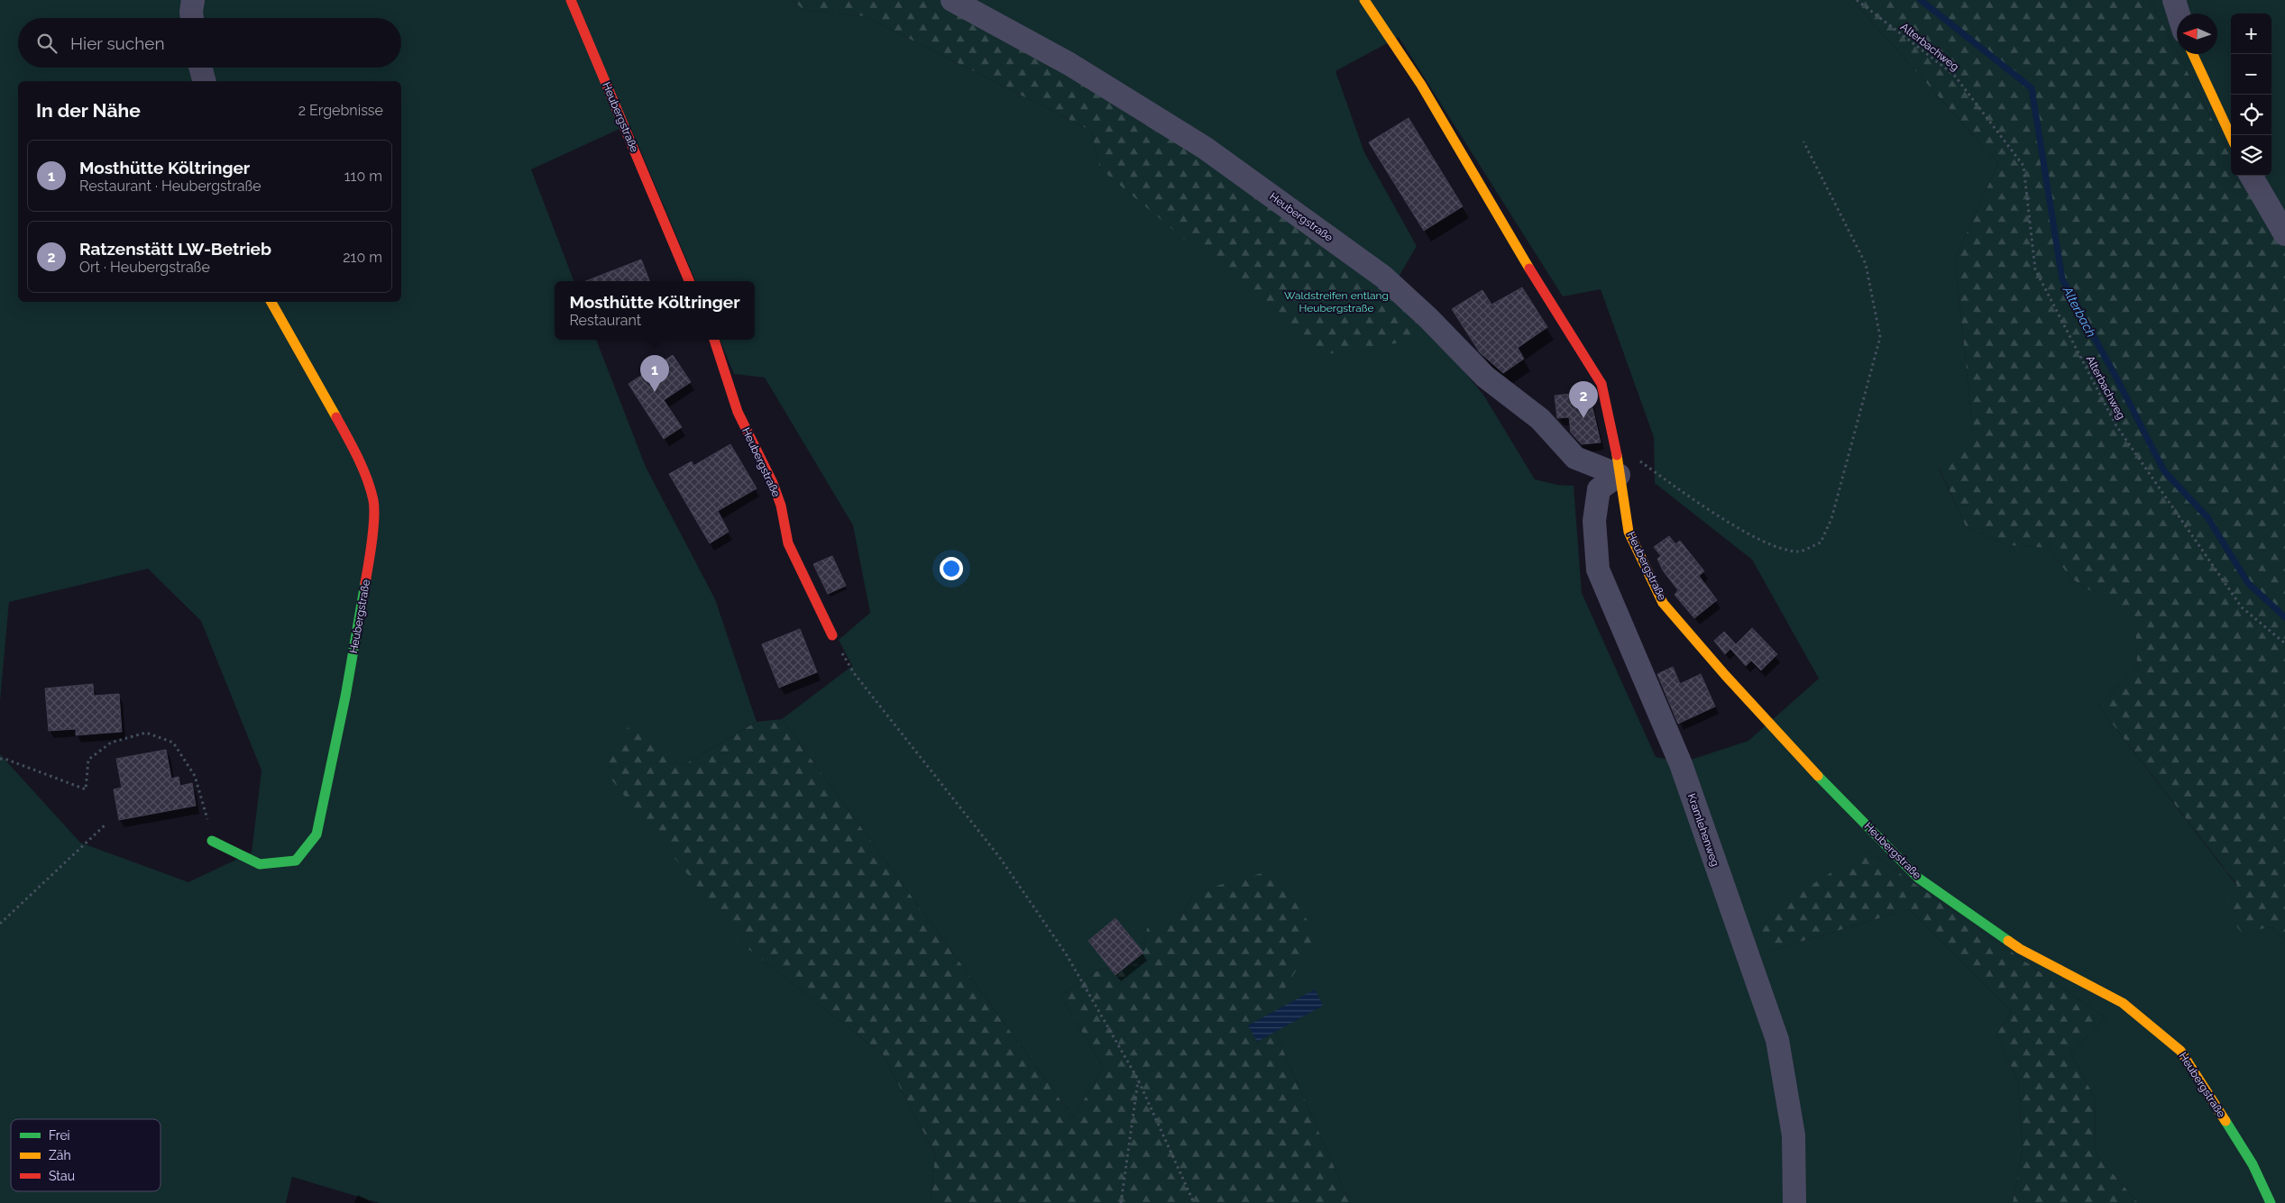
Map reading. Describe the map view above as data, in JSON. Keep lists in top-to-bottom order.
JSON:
{
  "streets": {
    "street": ["Heubergstraße", "Kramlehenweg"],
    "path": ["Alterbachweg"]
  },
  "crossings": [
    ["Heubergstraße", "Kramlehenweg"]
  ],
  "water": ["Alterbach"],
  "parks": ["Waldstreifen entlang Heubergstraße"],
  "legend": ["Frei", "Zäh", "Stau"],
  "north": "left",
  "page": {
    "map_buttons": ["+", "−"],
    "search": "Hier suchen",
    "heading": ["In der Nähe", "2 Ergebnisse"],
    "list": [
      {
        "mark": "1",
        "name": "Mosthütte Költringer",
        "note": "Restaurant · Heubergstraße",
        "value": "110 m"
      },
      {
        "mark": "2",
        "name": "Ratzenstätt LW-Betrieb",
        "note": "Ort · Heubergstraße",
        "value": "210 m"
      }
    ],
    "popup": ["Mosthütte Költringer", "Restaurant"],
    "pins": ["1", "2"]
  }
}
